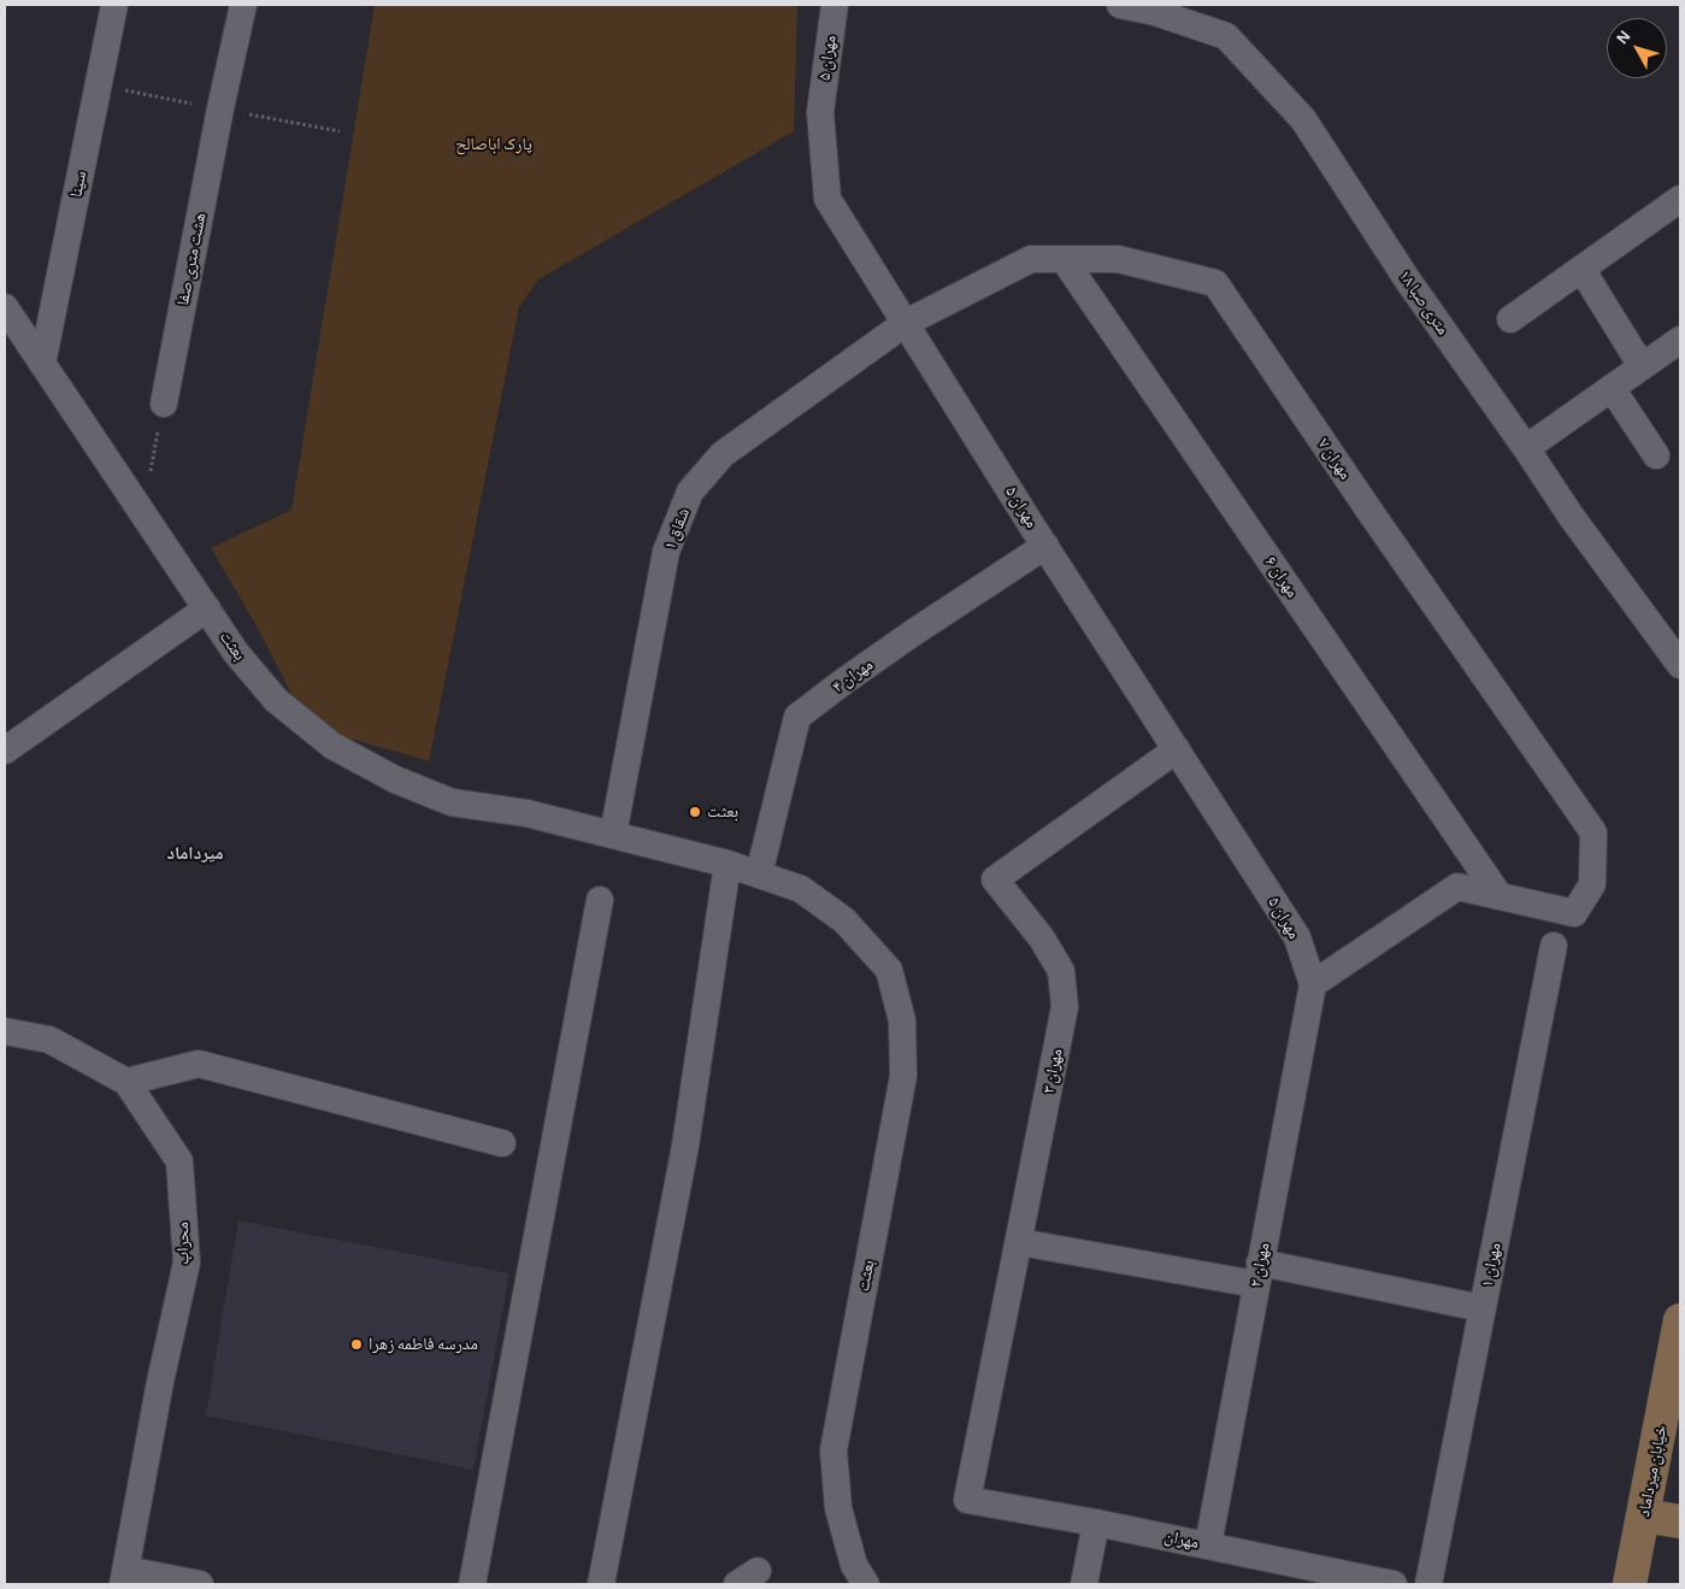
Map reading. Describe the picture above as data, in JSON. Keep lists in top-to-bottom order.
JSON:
{
  "streets": {
    "main road": ["خیابان میرداماد"],
    "street": [
      "مهران ۵",
      "سینا",
      "هشت متری صفا",
      "متری صبا ۱۸",
      "مهران ۷",
      "شقاق ۱",
      "مهران ۶",
      "بعثت",
      "مهران ۴",
      "مهران ۳",
      "محراب",
      "مهران ۲",
      "مهران ۱",
      "مهران"
    ]
  },
  "crossings": [
    ["مهران ۵", "مهران ۷"],
    ["مهران ۵", "شقاق ۱"],
    ["مهران ۵", "مهران ۴"],
    ["مهران ۵", "مهران ۳"],
    ["مهران ۵", "مهران ۲"],
    ["سینا", "بعثت"],
    ["مهران ۷", "شقاق ۱"],
    ["مهران ۷", "مهران ۶"],
    ["شقاق ۱", "بعثت"],
    ["بعثت", "مهران ۴"],
    ["مهران ۳", "مهران"],
    ["مهران ۲", "مهران"]
  ],
  "districts": ["میرداماد"],
  "parks": ["پارک اباصالح"],
  "places": ["بعثت", "مدرسه فاطمه زهرا"],
  "north": "top left"
}
